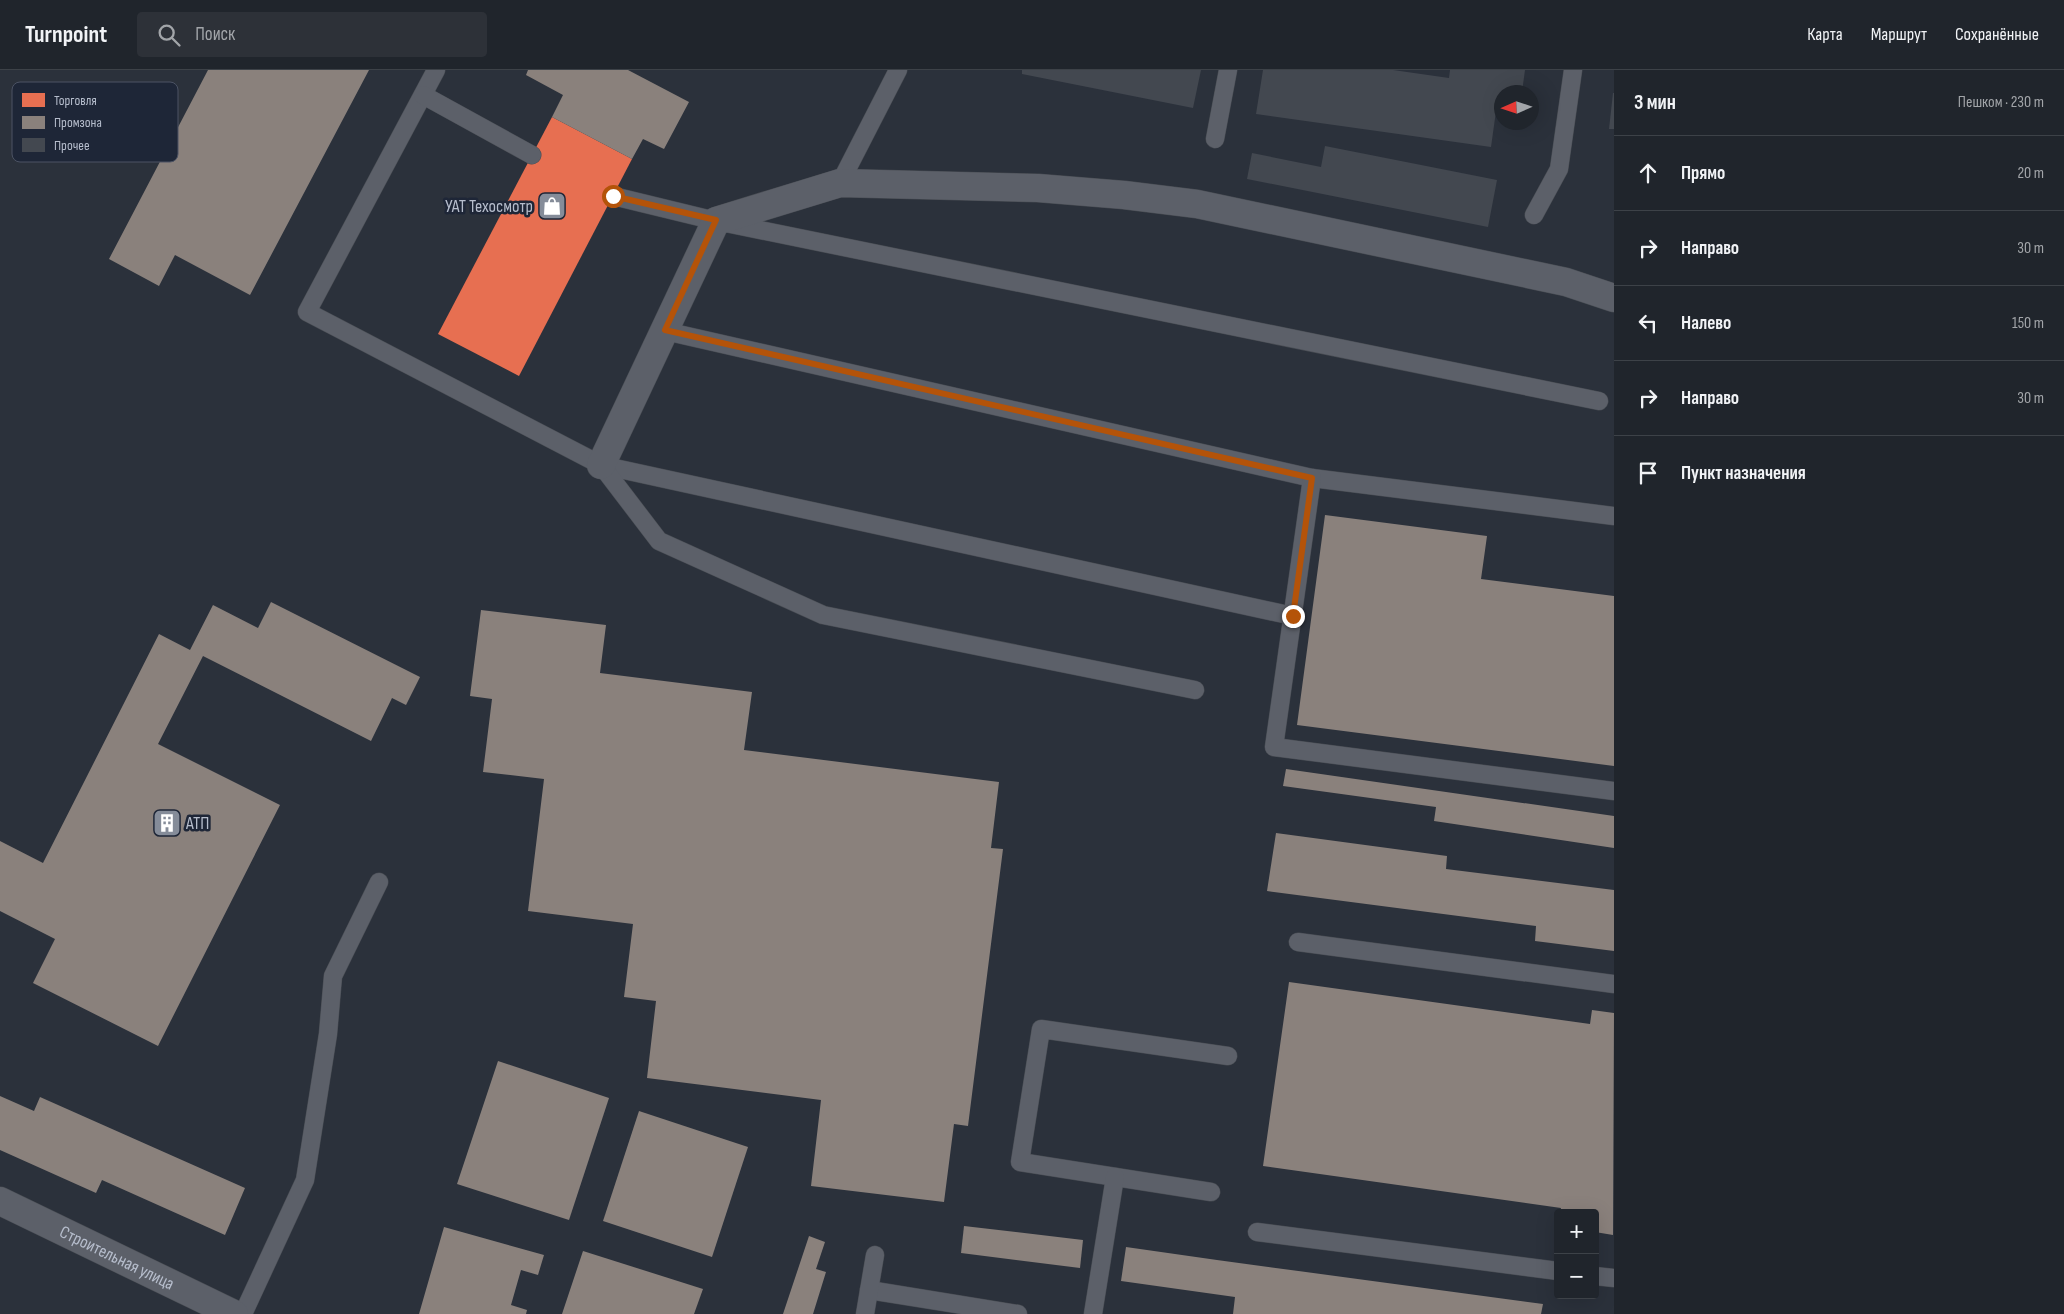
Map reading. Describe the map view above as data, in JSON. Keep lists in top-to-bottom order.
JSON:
{
  "streets": {
    "street": ["Строительная улица"]
  },
  "places": {
    "shop": ["УАТ Техосмотр"],
    "building": ["АТП"]
  },
  "legend": ["Торговля", "Промзона", "Прочее"],
  "north": "left",
  "page": {
    "header": "Turnpoint",
    "search": "Поиск",
    "nav": ["Карта", "Маршрут", "Сохранённые"],
    "heading": ["3 мин", "Пешком · 230 m"],
    "list": [
      ["Прямо", "20 m"],
      ["Направо", "30 m"],
      ["Налево", "150 m"],
      ["Направо", "30 m"],
      "Пункт назначения"
    ],
    "map_buttons": ["+", "−"]
  }
}
